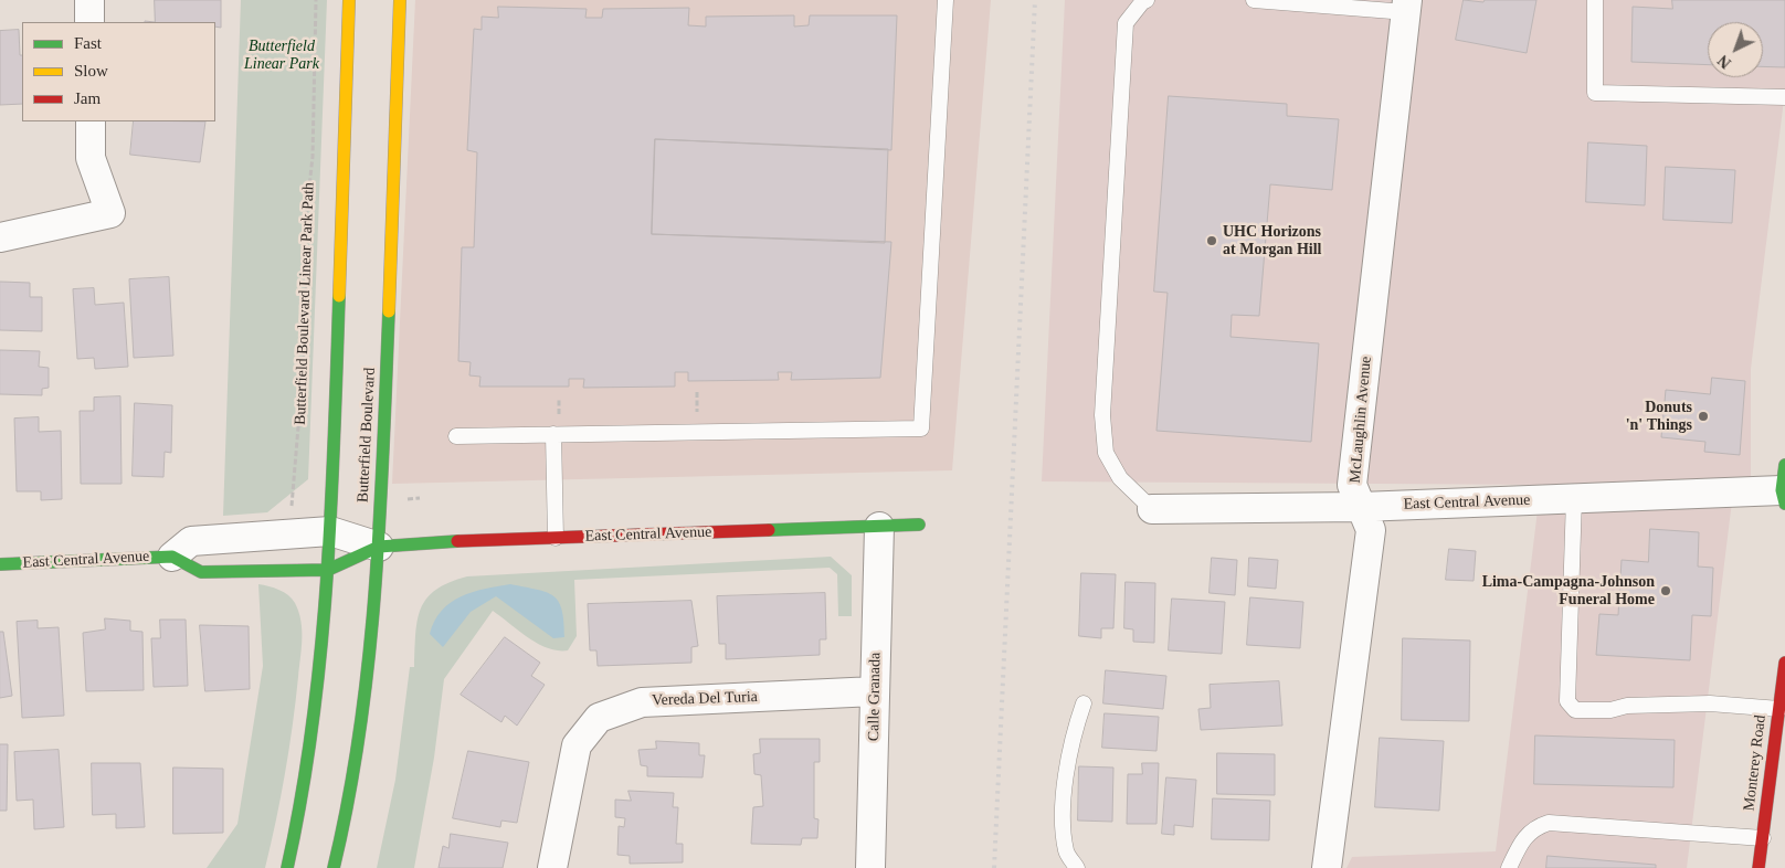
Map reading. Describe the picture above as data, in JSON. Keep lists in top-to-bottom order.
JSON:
{
  "streets": {
    "main road": ["Butterfield Boulevard", "East Central Avenue", "Monterey Road"],
    "street": ["McLaughlin Avenue", "Calle Granada", "Vereda Del Turia"],
    "path": ["Butterfield Boulevard Linear Park Path"]
  },
  "crossings": [
    ["McLaughlin Avenue", "East Central Avenue"],
    ["Butterfield Boulevard", "East Central Avenue"],
    ["East Central Avenue", "Calle Granada"],
    ["Calle Granada", "Vereda Del Turia"]
  ],
  "parks": ["Butterfield Linear Park"],
  "places": ["UHC Horizons at Morgan Hill", "Donuts 'n' Things", "Lima-Campagna-Johnson Funeral Home"],
  "legend": ["Fast", "Slow", "Jam"],
  "north": "bottom left"
}
